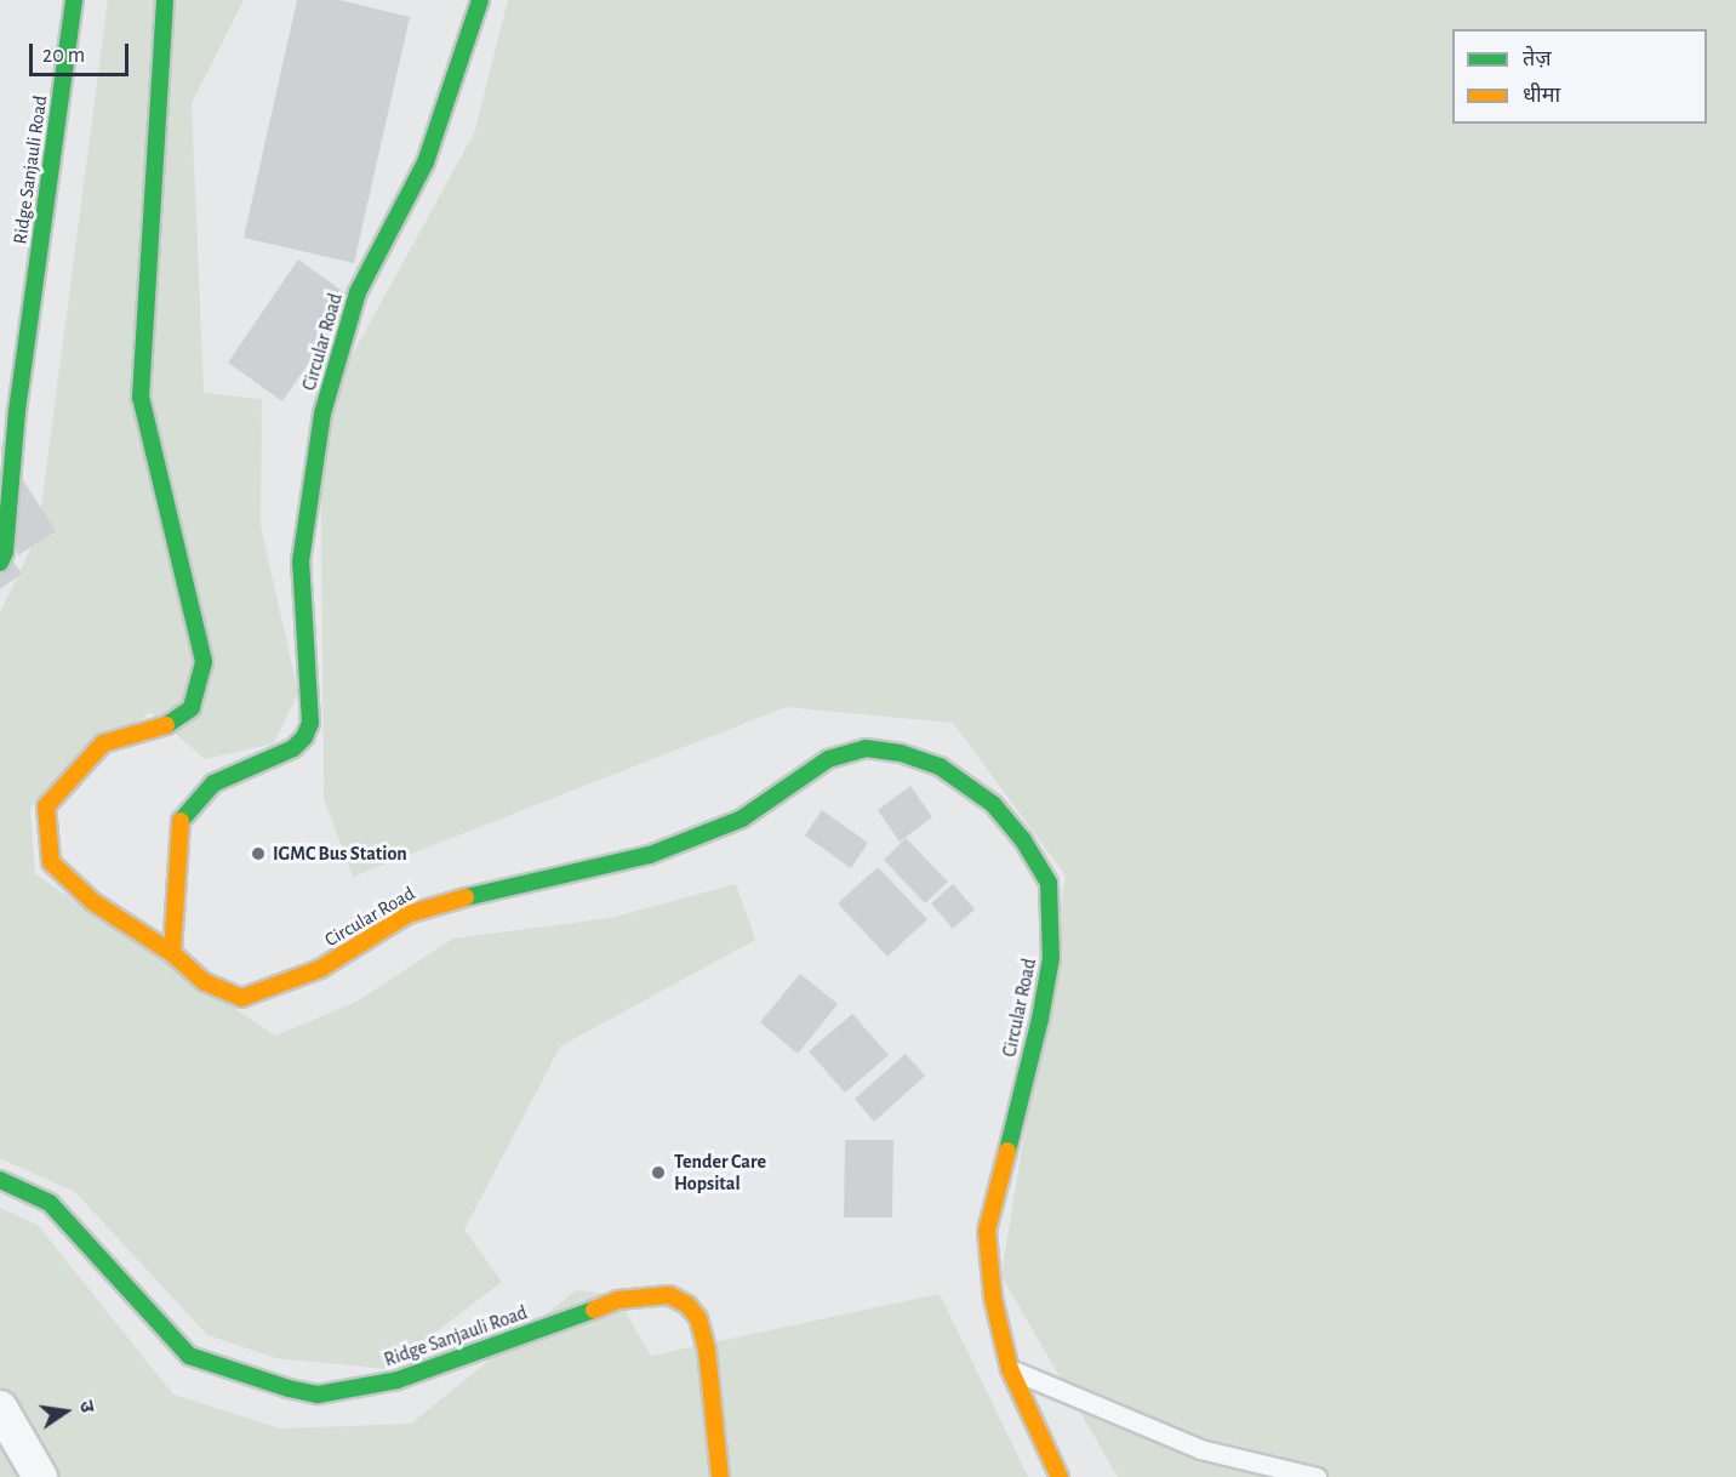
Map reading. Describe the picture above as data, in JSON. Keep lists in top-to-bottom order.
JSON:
{
  "streets": {
    "main road": ["Ridge Sanjauli Road", "Circular Road"]
  },
  "places": ["IGMC Bus Station", "Tender Care Hopsital"],
  "legend": ["तेज़", "धीमा"],
  "scale_bar": "20 m",
  "north": "right"
}
